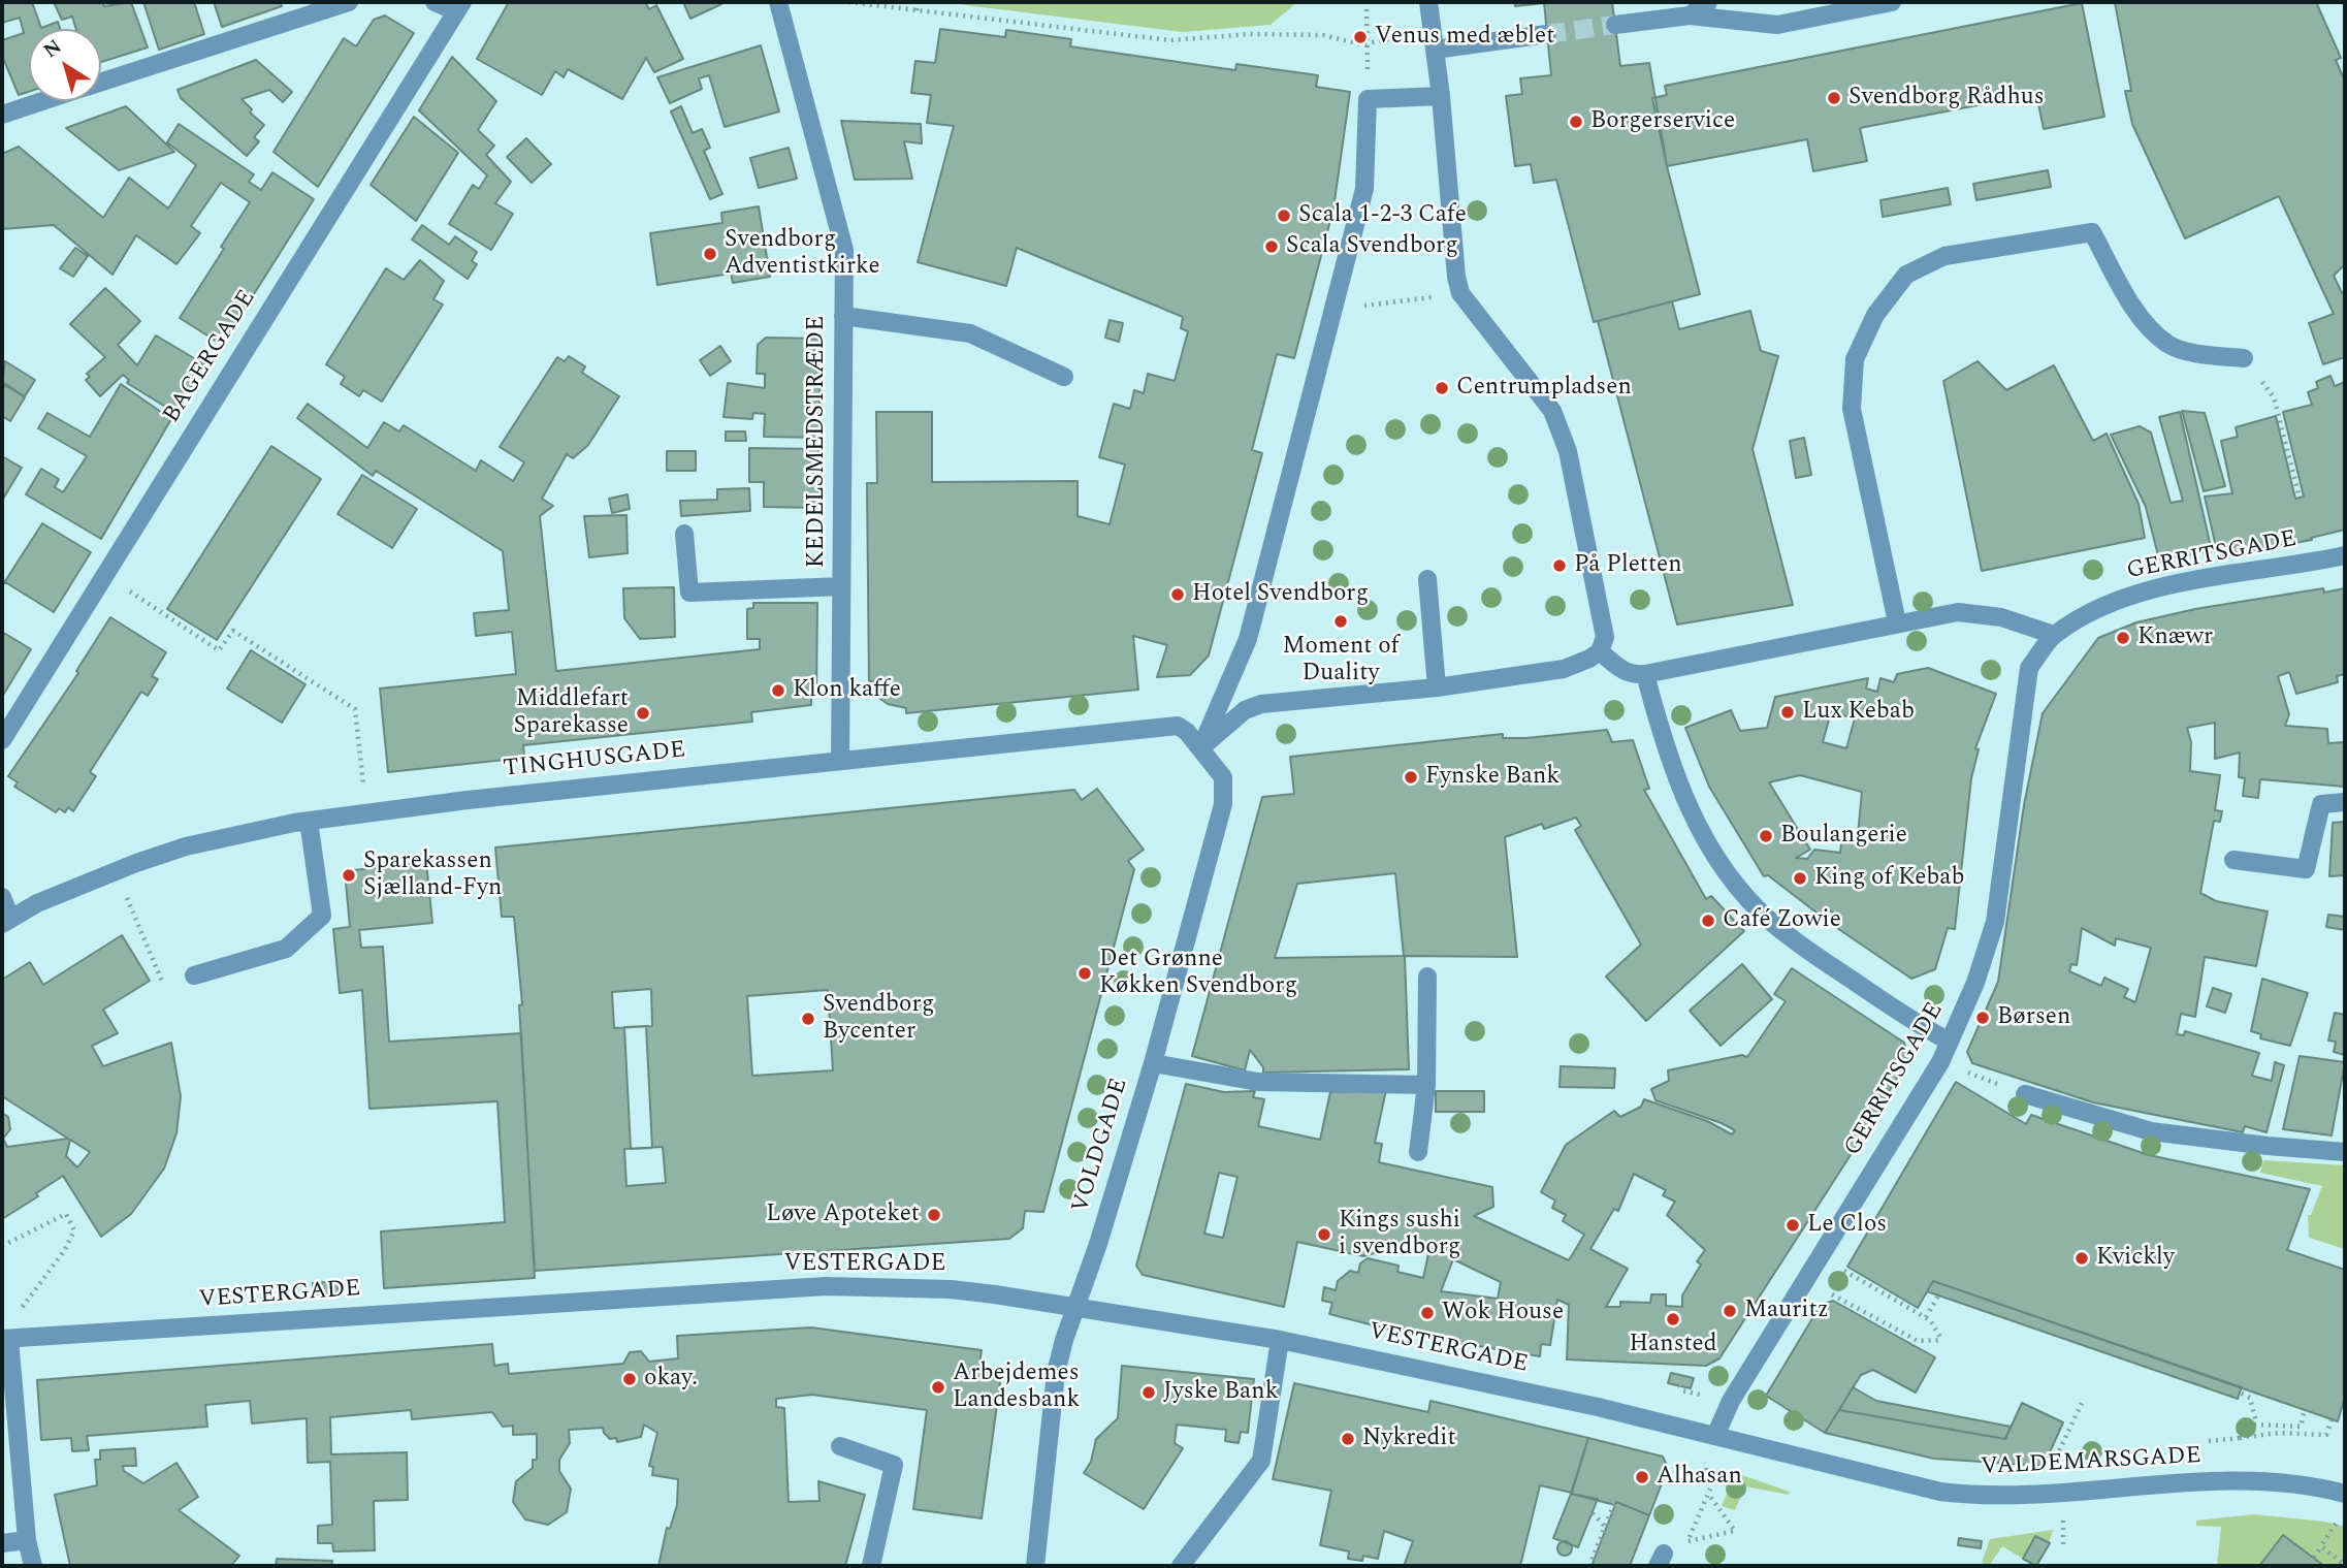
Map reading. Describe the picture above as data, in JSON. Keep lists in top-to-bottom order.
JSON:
{
  "streets": {
    "street": [
      "BAGERGADE",
      "KEDELSMEDSTRÆDE",
      "GERRITSGADE",
      "TINGHUSGADE",
      "VOLDGADE",
      "VESTERGADE",
      "VALDEMARSGADE"
    ]
  },
  "crossings": [
    ["KEDELSMEDSTRÆDE", "TINGHUSGADE"],
    ["GERRITSGADE", "VESTERGADE"],
    ["GERRITSGADE", "VALDEMARSGADE"],
    ["TINGHUSGADE", "VOLDGADE"],
    ["VOLDGADE", "VESTERGADE"],
    ["VESTERGADE", "VALDEMARSGADE"]
  ],
  "places": [
    "Venus med æblet",
    "Svendborg Rådhus",
    "Borgerservice",
    "Scala 1-2-3 Cafe",
    "Scala Svendborg",
    "Svendborg Adventistkirke",
    "Centrumpladsen",
    "På Pletten",
    "Hotel Svendborg",
    "Moment of Duality",
    "Knæwr",
    "Klon kaffe",
    "Lux Kebab",
    "Middlefart Sparekasse",
    "Fynske Bank",
    "Boulangerie",
    "Sparekassen Sjælland-Fyn",
    "King of Kebab",
    "Café Zowie",
    "Det Grønne Køkken Svendborg",
    "Børsen",
    "Svendborg Bycenter",
    "Løve Apoteket",
    "Le Clos",
    "Kings sushi i svendborg",
    "Kvickly",
    "Mauritz",
    "Wok House",
    "Hansted",
    "okay.",
    "Arbejdemes Landesbank",
    "Jyske Bank",
    "Nykredit",
    "Alhasan"
  ],
  "north": "top left"
}
